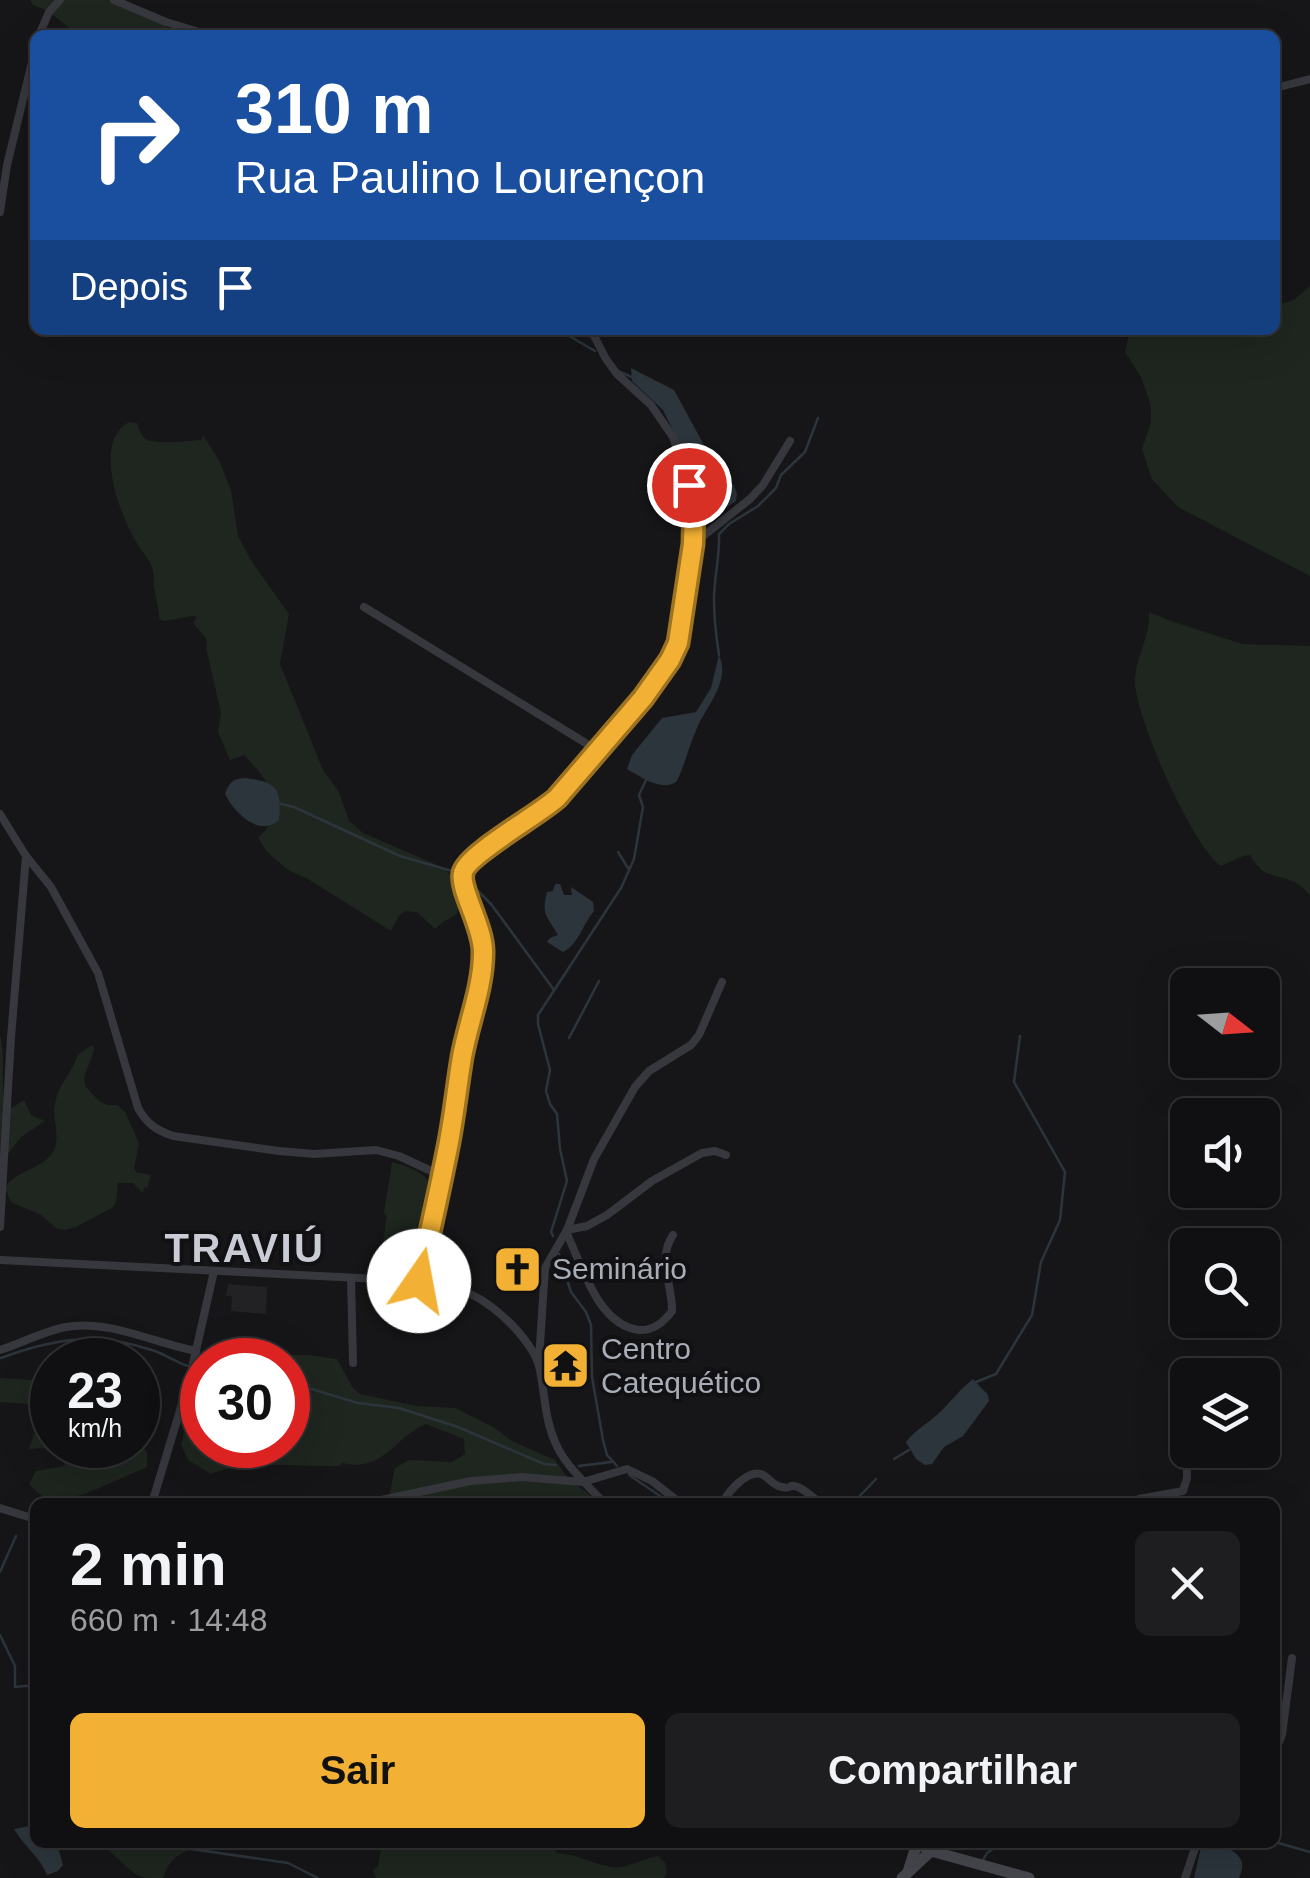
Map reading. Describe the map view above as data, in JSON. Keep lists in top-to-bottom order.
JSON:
{
  "districts": ["TRAVIÚ"],
  "places": {
    "church": ["Seminário"],
    "temple": ["Centro Catequético"]
  },
  "north": "right",
  "page": {
    "turn": ["310 m", "Rua Paulino Lourençon"],
    "then": "Depois",
    "speed": "23 km/h",
    "limit": "30",
    "heading": ["2 min", "660 m · 14:48"],
    "buttons": ["Sair", "Compartilhar"]
  }
}
